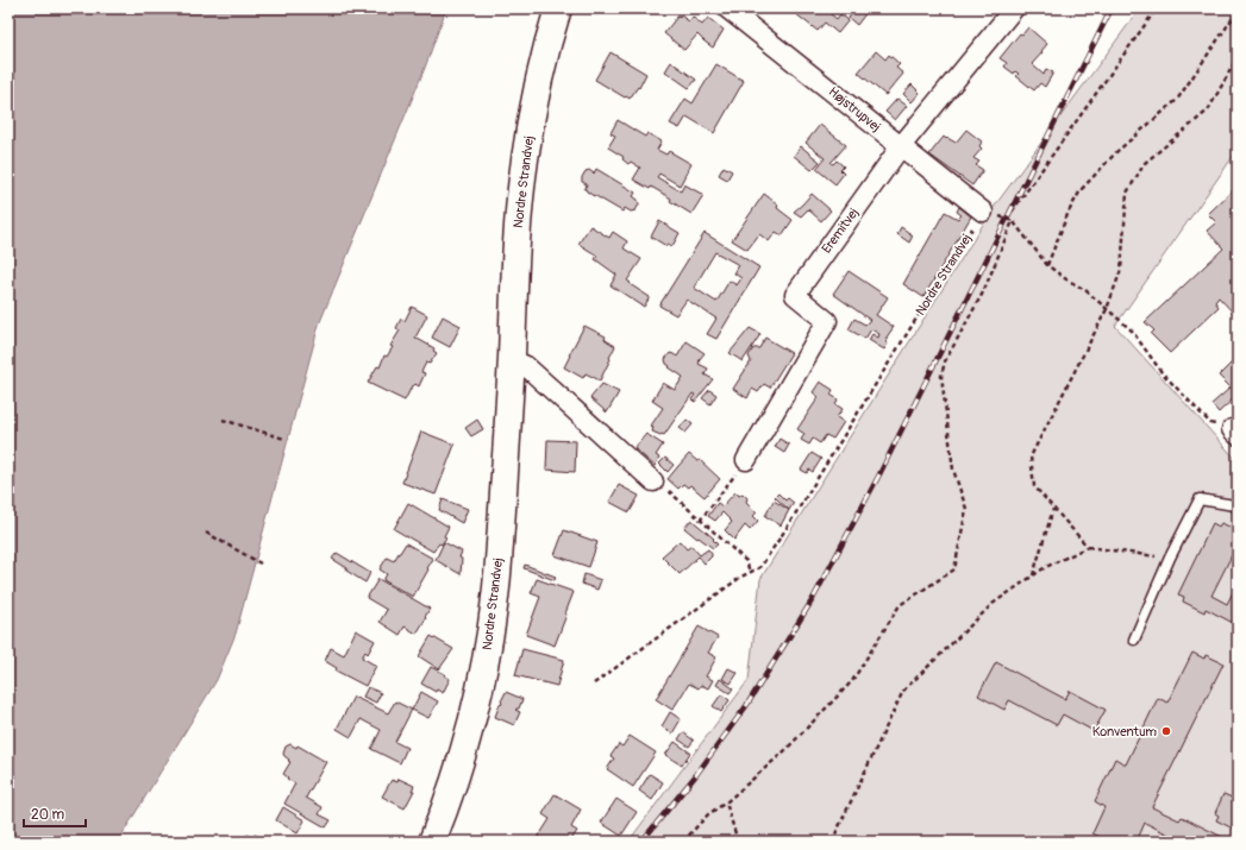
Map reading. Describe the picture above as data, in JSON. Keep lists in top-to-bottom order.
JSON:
{
  "streets": {
    "main road": ["Nordre Strandvej"],
    "street": ["Højstrupvej", "Eremitvej"]
  },
  "crossings": [
    ["Højstrupvej", "Nordre Strandvej"],
    ["Højstrupvej", "Eremitvej"]
  ],
  "places": ["Konventum"],
  "scale_bar": "20 m"
}
